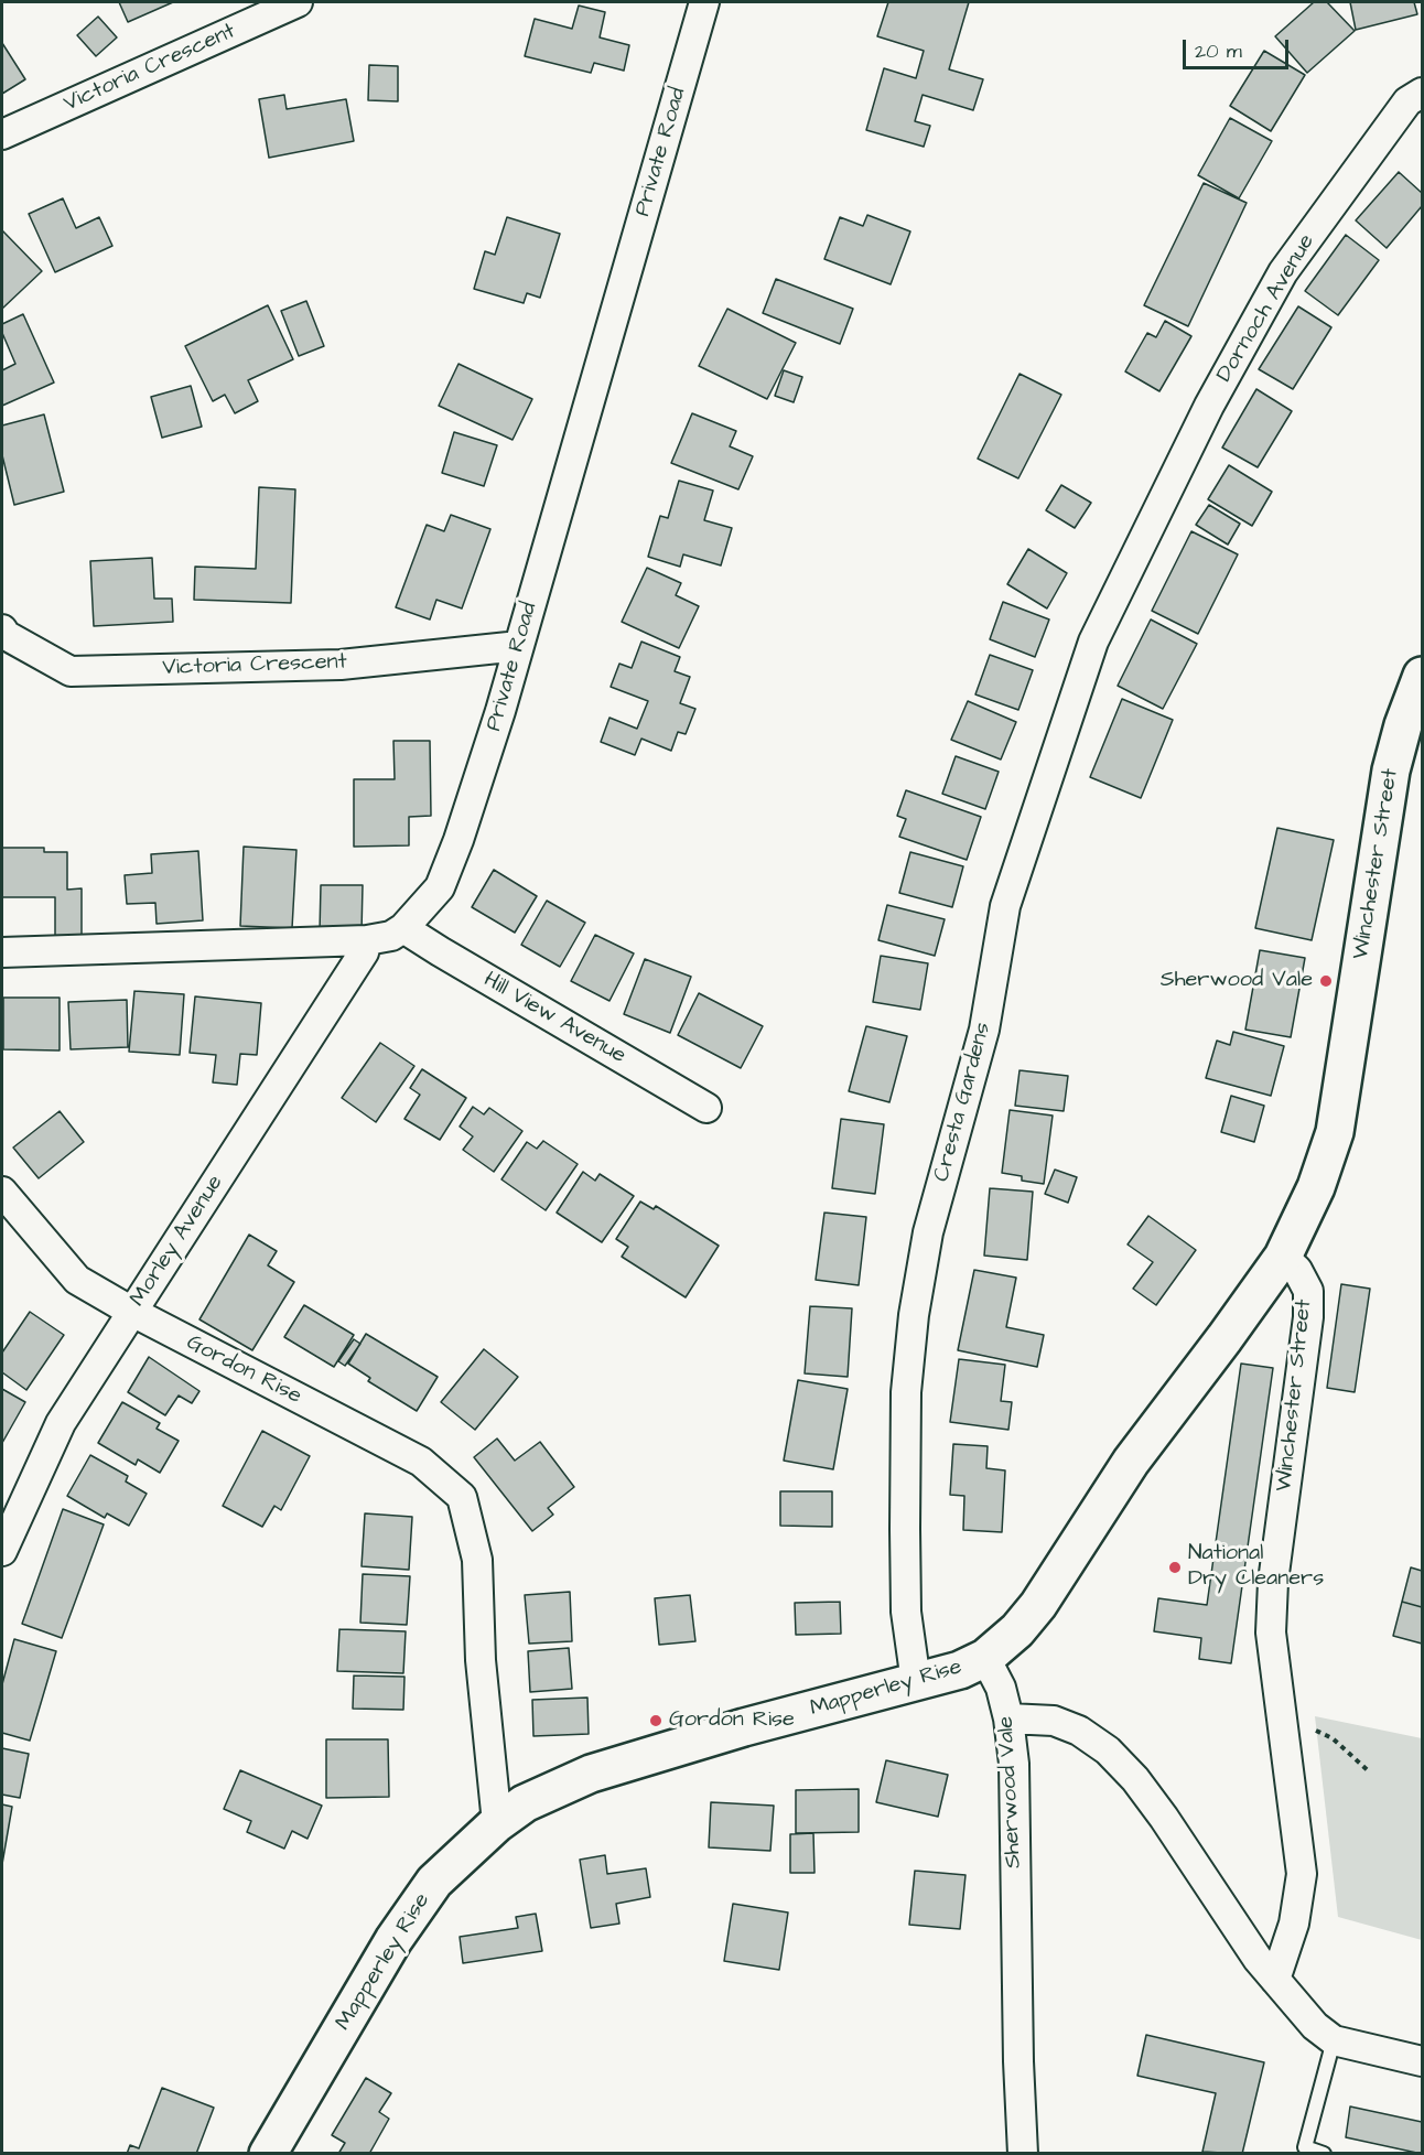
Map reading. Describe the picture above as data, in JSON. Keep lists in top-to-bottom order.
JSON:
{
  "streets": {
    "street": [
      "Victoria Crescent",
      "Private Road",
      "Dornoch Avenue",
      "Winchester Street",
      "Hill View Avenue",
      "Cresta Gardens",
      "Morley Avenue",
      "Gordon Rise",
      "Mapperley Rise",
      "Sherwood Vale"
    ]
  },
  "crossings": [
    ["Victoria Crescent", "Private Road"],
    ["Private Road", "Hill View Avenue"],
    ["Private Road", "Morley Avenue"],
    ["Dornoch Avenue", "Cresta Gardens"],
    ["Cresta Gardens", "Mapperley Rise"],
    ["Morley Avenue", "Gordon Rise"],
    ["Gordon Rise", "Mapperley Rise"],
    ["Mapperley Rise", "Sherwood Vale"]
  ],
  "places": ["Sherwood Vale", "National Dry Cleaners", "Gordon Rise"],
  "scale_bar": "20 m"
}
